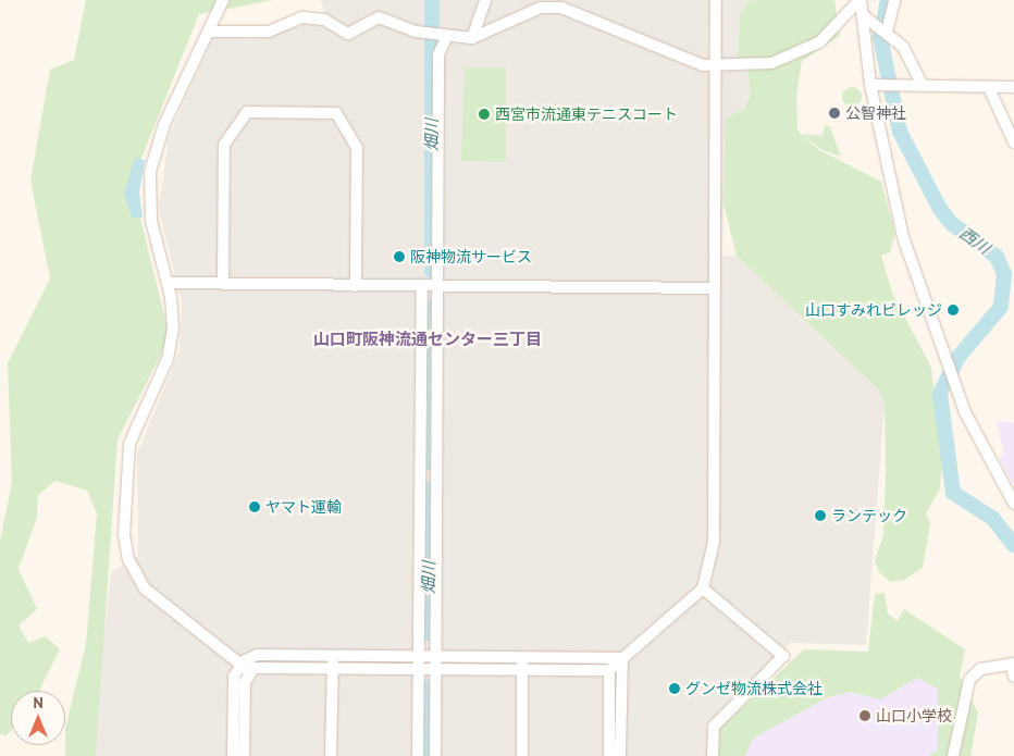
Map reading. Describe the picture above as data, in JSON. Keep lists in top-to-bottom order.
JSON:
{
  "districts": ["山口町阪神流通センター三丁目"],
  "water": ["畑川", "西川"],
  "places": [
    "公智神社",
    "西宮市流通東テニスコート",
    "阪神物流サービス",
    "山口すみれビレッジ",
    "ヤマト運輸",
    "ランテック",
    "グンゼ物流株式会社",
    "山口小学校"
  ],
  "north": "top"
}
